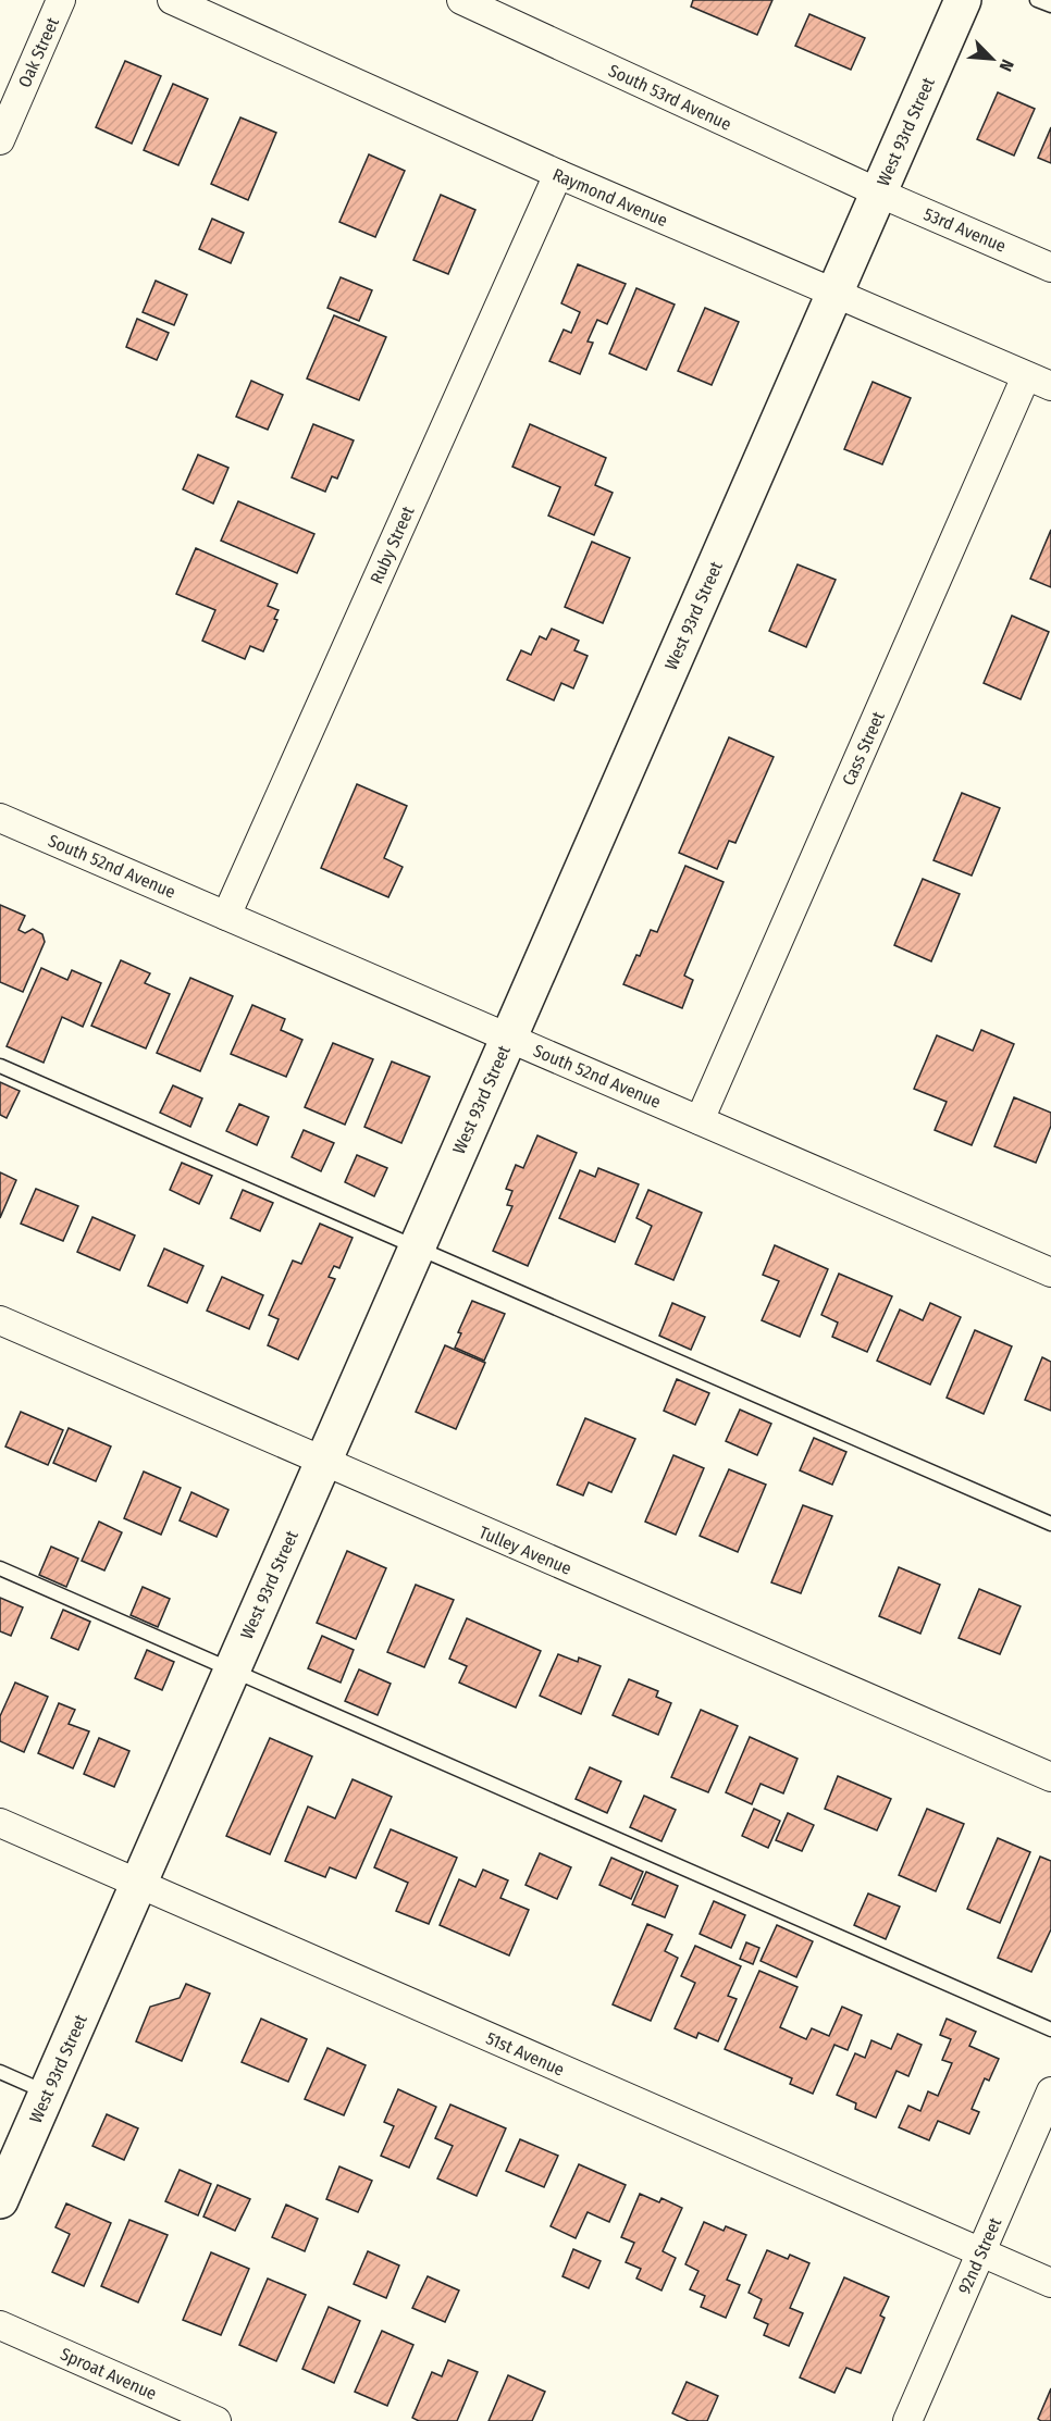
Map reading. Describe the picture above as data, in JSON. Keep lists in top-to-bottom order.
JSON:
{
  "streets": {
    "main road": ["West 93rd Street"],
    "street": [
      "Oak Street",
      "South 53rd Avenue",
      "Raymond Avenue",
      "53rd Avenue",
      "Ruby Street",
      "Cass Street",
      "South 52nd Avenue",
      "Tulley Avenue",
      "51st Avenue",
      "92nd Street",
      "Sproat Avenue"
    ]
  },
  "crossings": [
    ["South 53rd Avenue", "West 93rd Street"],
    ["South 53rd Avenue", "53rd Avenue"],
    ["West 93rd Street", "Raymond Avenue"],
    ["West 93rd Street", "53rd Avenue"],
    ["West 93rd Street", "South 52nd Avenue"],
    ["West 93rd Street", "Tulley Avenue"],
    ["West 93rd Street", "51st Avenue"],
    ["Raymond Avenue", "Ruby Street"],
    ["Raymond Avenue", "Cass Street"],
    ["Ruby Street", "South 52nd Avenue"],
    ["Cass Street", "South 52nd Avenue"],
    ["51st Avenue", "92nd Street"]
  ],
  "north": "bottom right"
}
